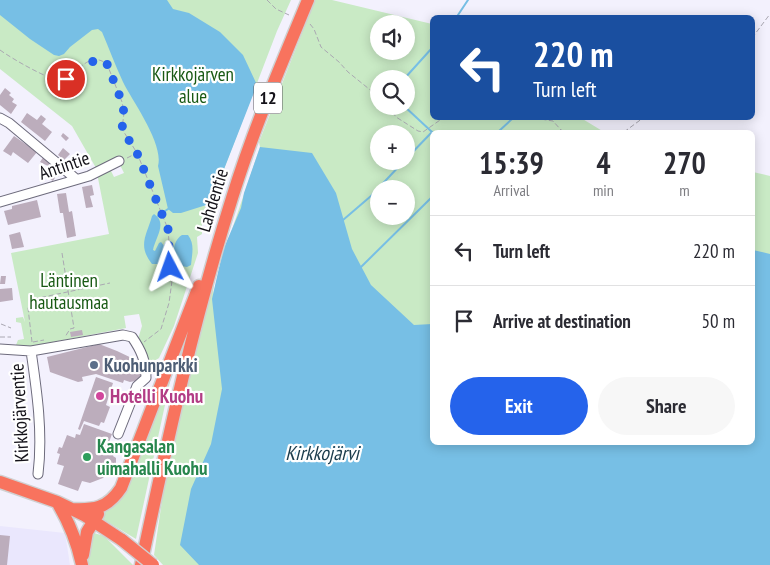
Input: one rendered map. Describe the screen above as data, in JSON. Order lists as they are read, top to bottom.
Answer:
{
  "streets": {
    "highway": ["12", "Lahdentie"],
    "street": ["Antintie", "Kirkkojärventie"]
  },
  "water": ["Kirkkojärvi"],
  "parks": ["Kirkkojärven alue", "Läntinen hautausmaa"],
  "places": ["Kuohunparkki", "Hotelli Kuohu", "Kangasalan uimahalli Kuohu"],
  "page": {
    "map_buttons": ["+", "−"],
    "turn": ["220 m", "Turn left"],
    "eta": [
      "15:39",
      "Arrival",
      "4",
      "min",
      "270",
      "m"
    ],
    "list": [
      {
        "name": "Turn left",
        "value": "220 m"
      },
      {
        "name": "Arrive at destination",
        "value": "50 m"
      }
    ],
    "buttons": ["Exit", "Share"]
  }
}
